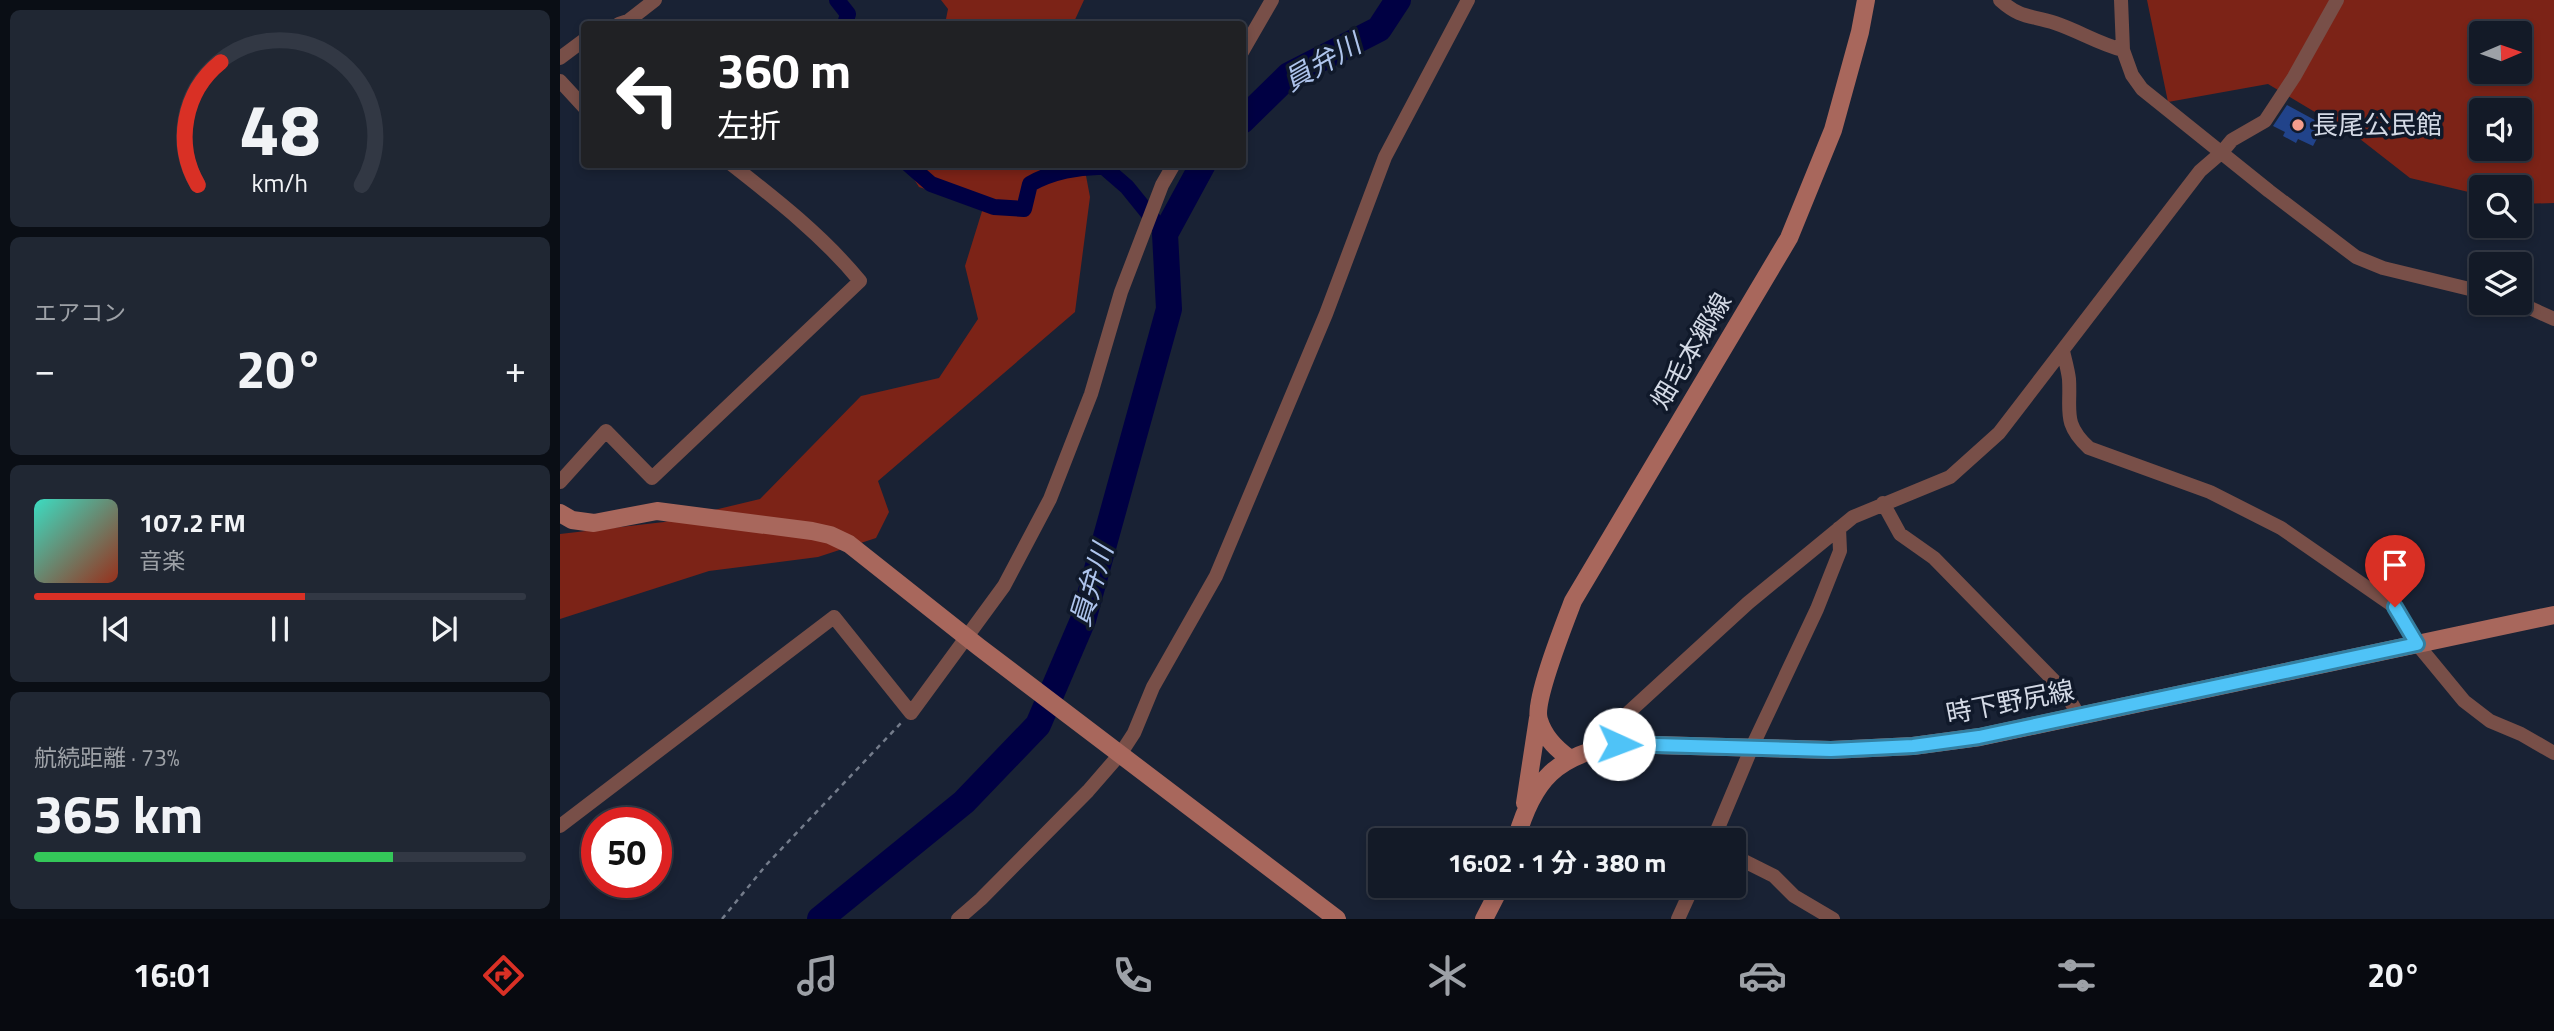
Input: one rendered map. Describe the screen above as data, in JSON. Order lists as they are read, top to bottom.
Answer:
{
  "streets": {
    "main road": ["畑毛本郷線", "時下野尻線"]
  },
  "crossings": [
    ["畑毛本郷線", "時下野尻線"]
  ],
  "water": ["員弁川"],
  "places": ["長尾公民館"],
  "north": "right",
  "page": {
    "turn": ["360 m", "左折"],
    "tile": [
      "エアコン",
      ["航続距離 · 73%", "365 km"]
    ],
    "heat": ["−", "20°", "+"],
    "song": ["107.2 FM", "音楽"],
    "limit": "50",
    "trip": "16:02 · 1 分 · 380 m",
    "tabs": ["16:01", "20°"],
    "gauge": ["48", "km/h"]
  }
}
